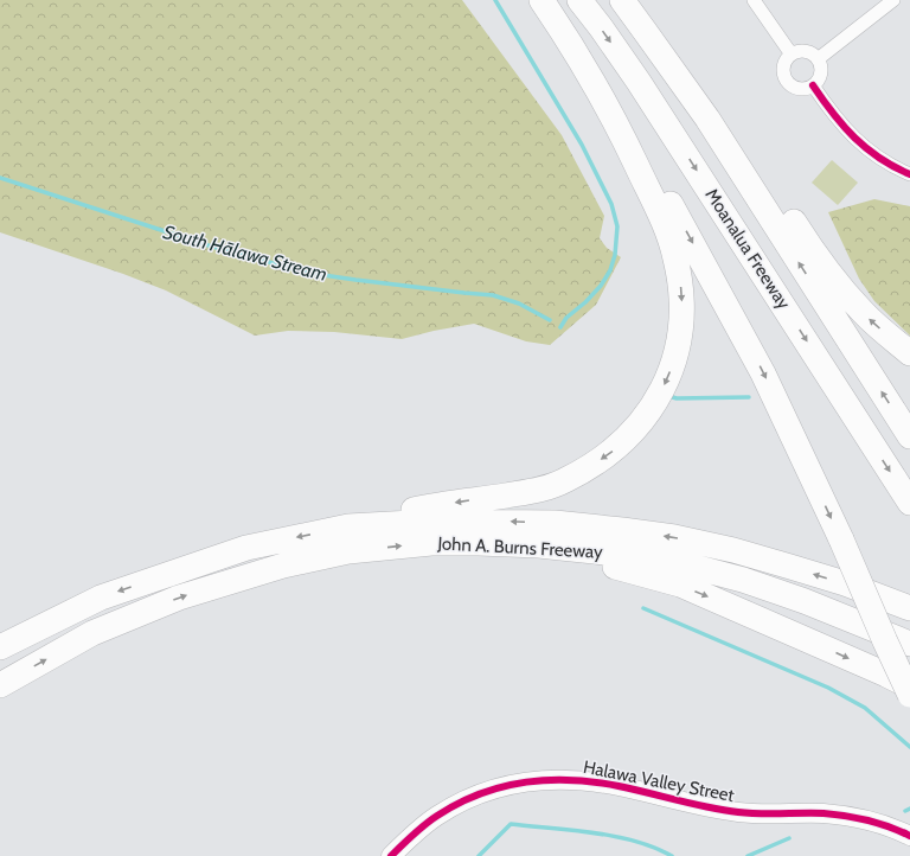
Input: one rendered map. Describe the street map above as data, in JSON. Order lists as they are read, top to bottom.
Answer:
{
  "streets": {
    "highway": ["Moanalua Freeway", "John A. Burns Freeway"],
    "street": ["Halawa Valley Street"]
  },
  "water": ["South Hālawa Stream"]
}
